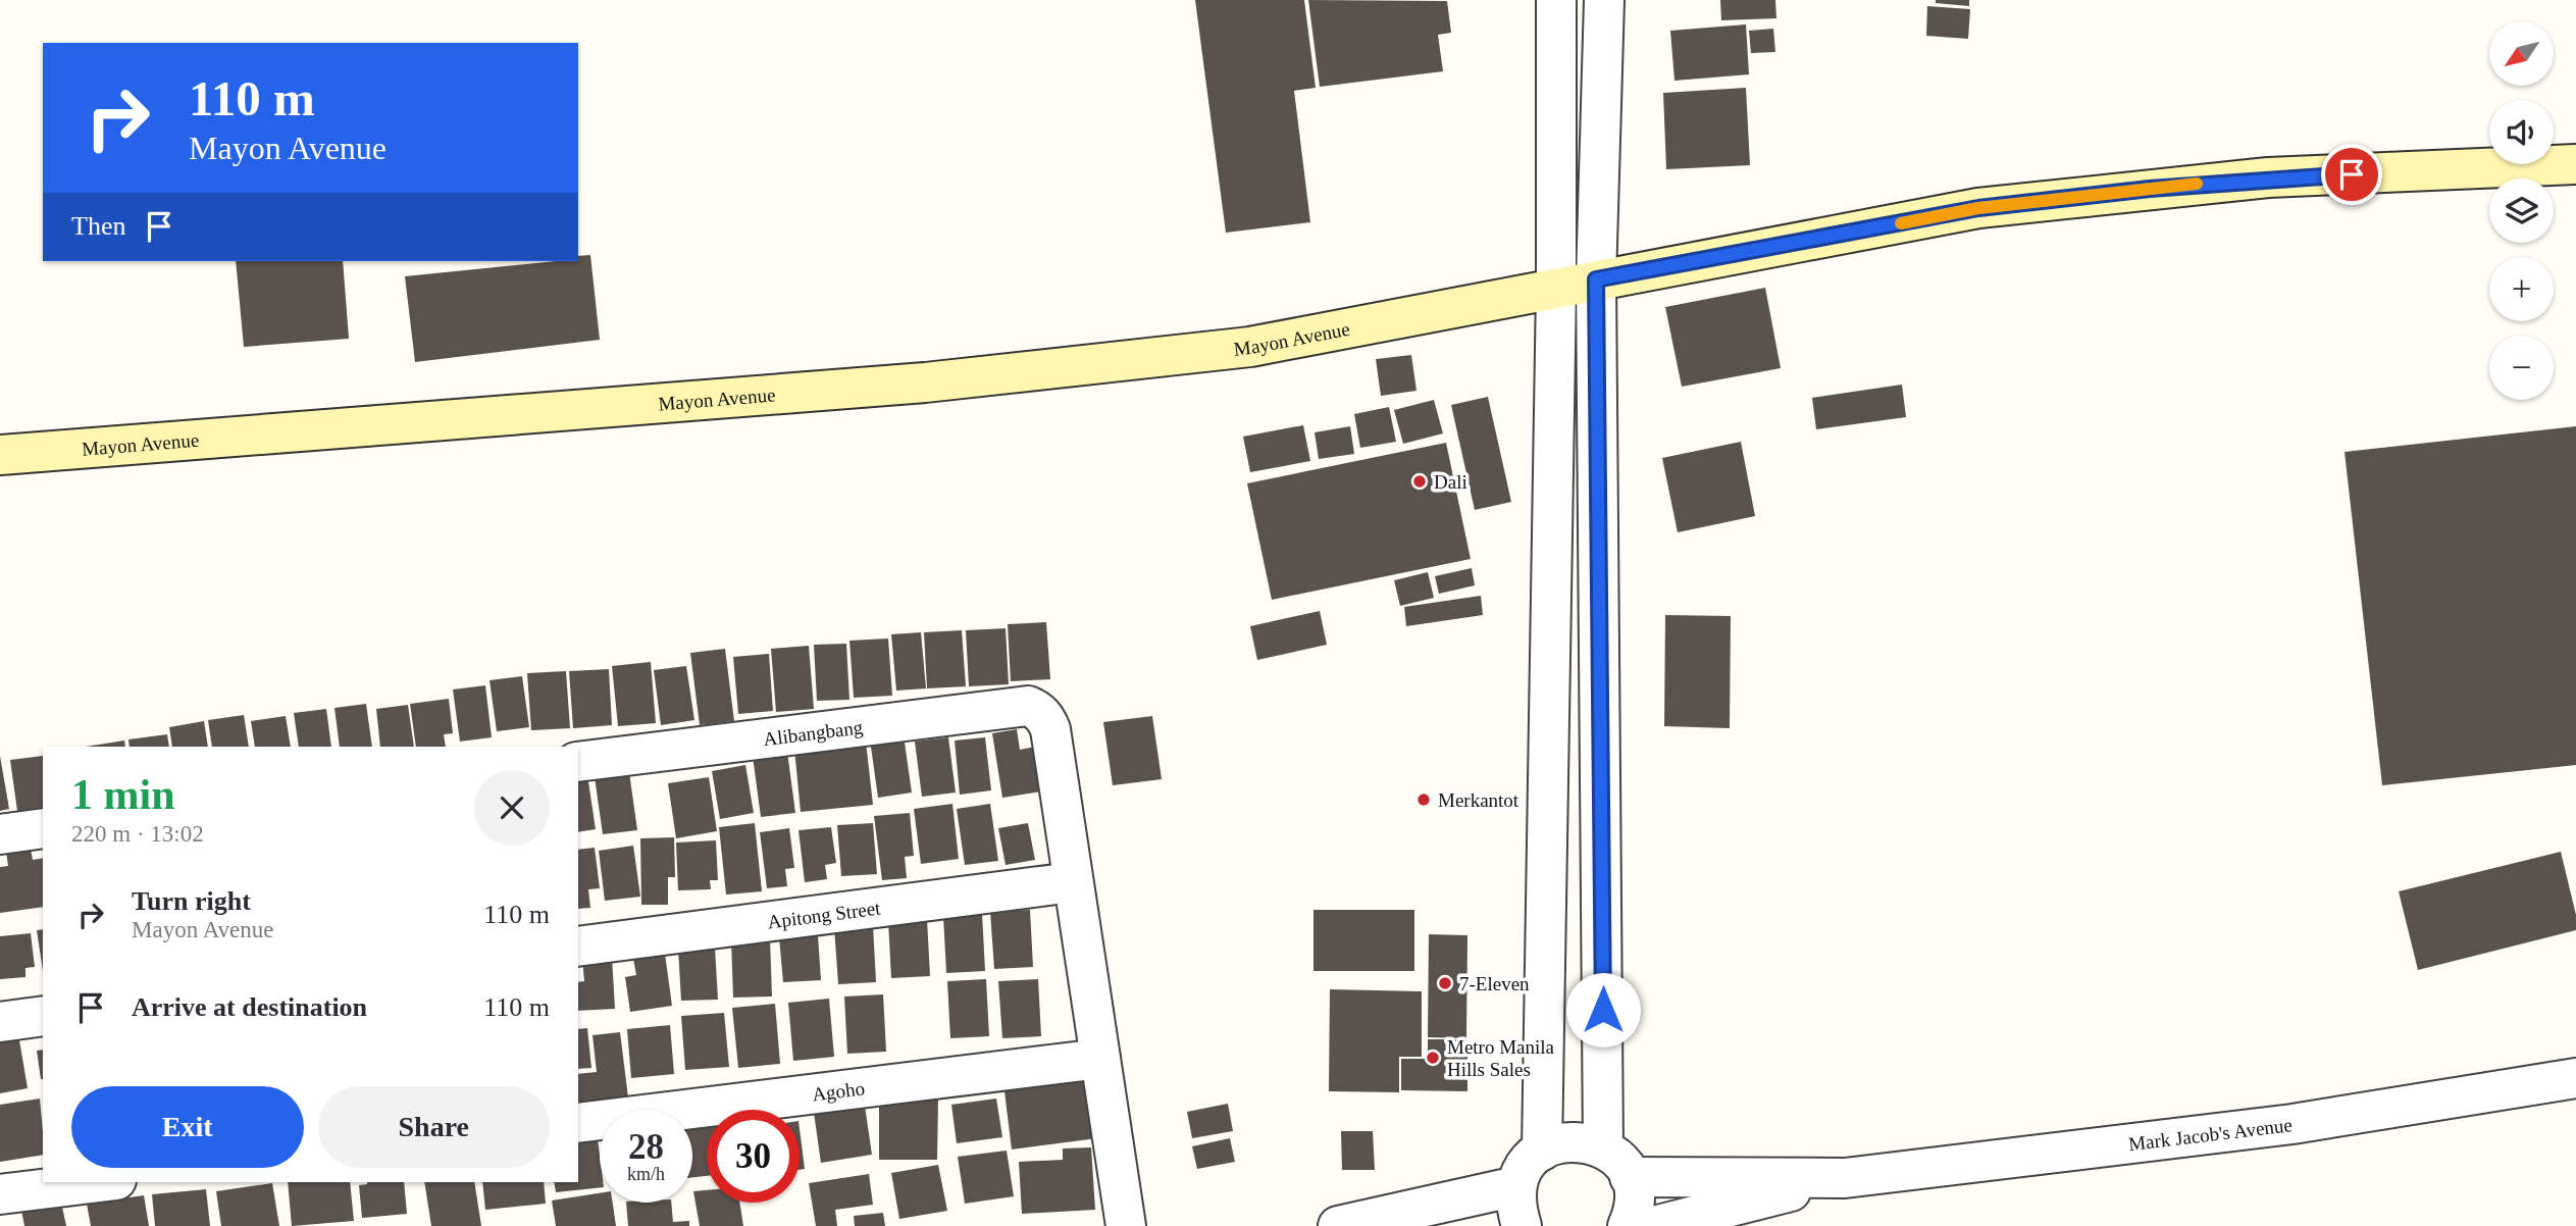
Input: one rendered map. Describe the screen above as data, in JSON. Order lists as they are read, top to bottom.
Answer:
{
  "streets": {
    "main road": ["Mayon Avenue"],
    "street": [
      "Alibangbang",
      "Apitong Street",
      "Agoho",
      "Mark Jacob's Avenue"
    ]
  },
  "crossings": [
    ["Alibangbang", "Apitong Street"]
  ],
  "places": [
    "Dali",
    "Merkantot",
    "7-Eleven",
    "Metro Manila Hills Sales"
  ],
  "north": "bottom left",
  "page": {
    "map_buttons": ["+", "−"],
    "turn": ["110 m", "Mayon Avenue"],
    "then": "Then",
    "heading": ["1 min", "220 m · 13:02"],
    "list": [
      {
        "name": "Turn right",
        "note": "Mayon Avenue",
        "value": "110 m"
      },
      {
        "name": "Arrive at destination",
        "value": "110 m"
      }
    ],
    "buttons": ["Exit", "Share"],
    "speed": "28 km/h",
    "limit": "30"
  }
}
